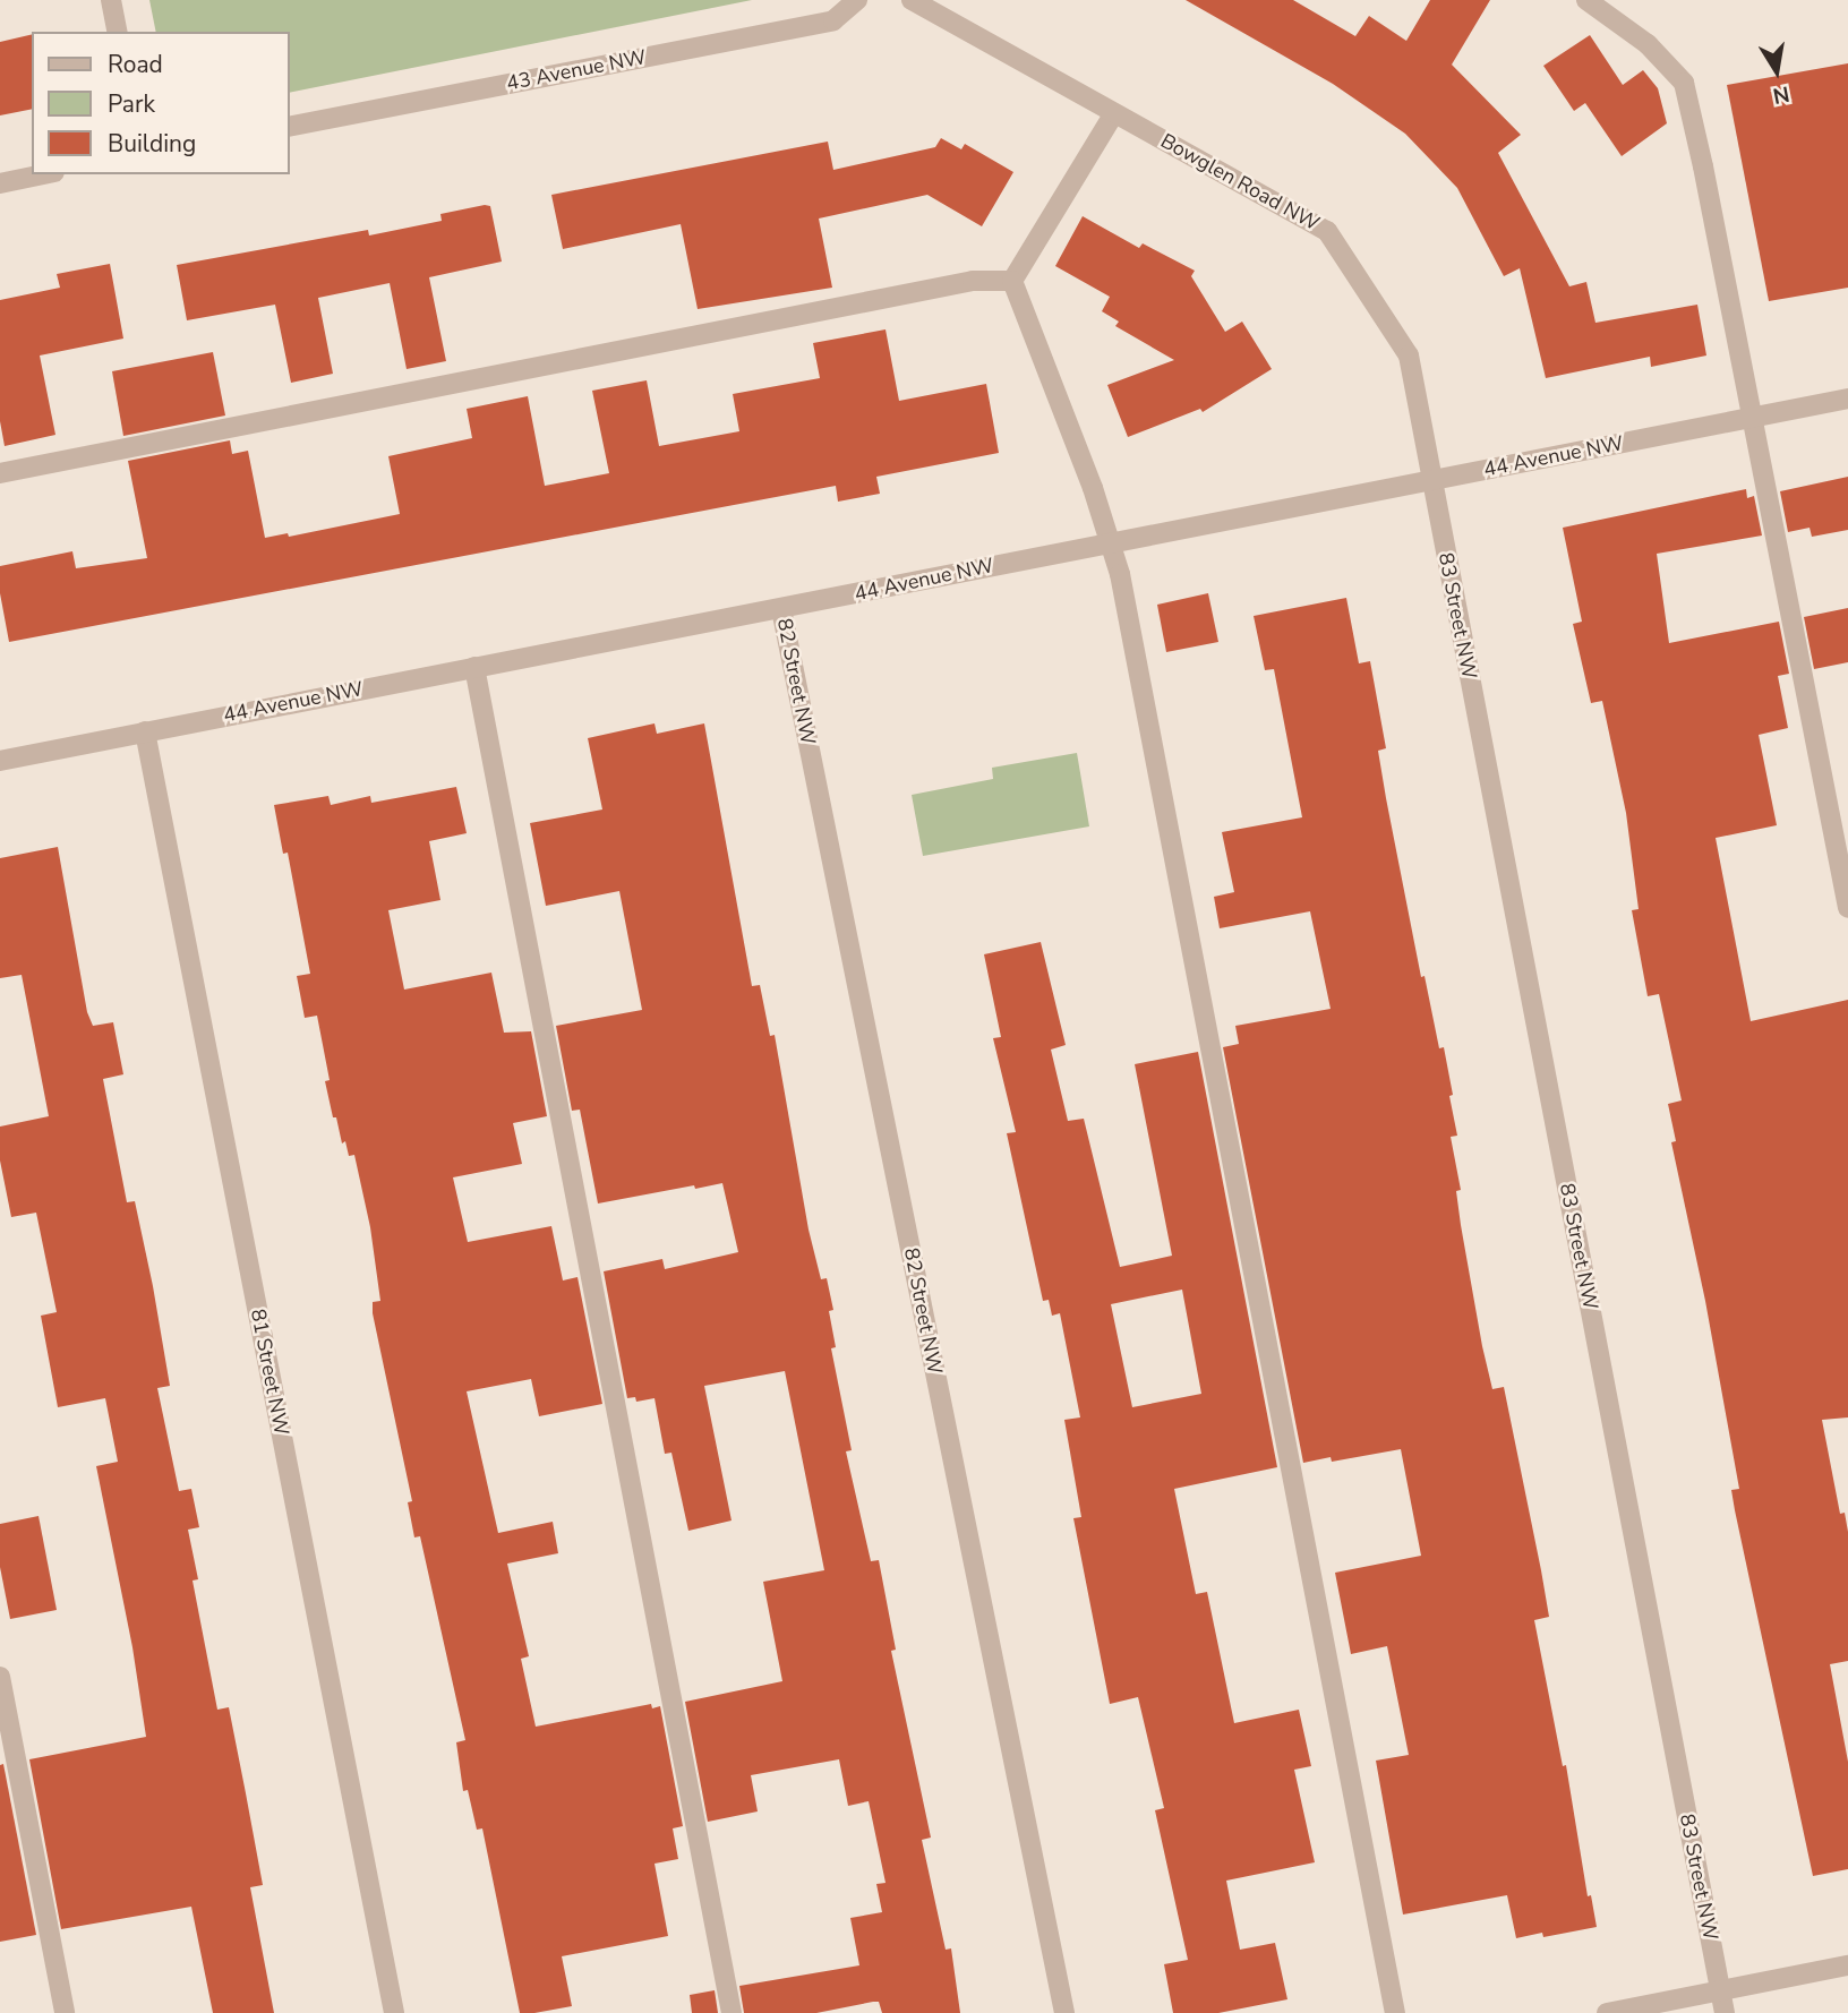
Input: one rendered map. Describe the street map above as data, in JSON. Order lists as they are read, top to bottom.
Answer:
{
  "streets": {
    "street": [
      "43 Avenue NW",
      "Bowglen Road NW",
      "44 Avenue NW",
      "83 Street NW",
      "82 Street NW",
      "81 Street NW"
    ]
  },
  "crossings": [
    ["Bowglen Road NW", "44 Avenue NW"],
    ["Bowglen Road NW", "83 Street NW"],
    ["44 Avenue NW", "83 Street NW"],
    ["44 Avenue NW", "82 Street NW"],
    ["44 Avenue NW", "81 Street NW"]
  ],
  "legend": ["Road", "Park", "Building"],
  "north": "bottom"
}
